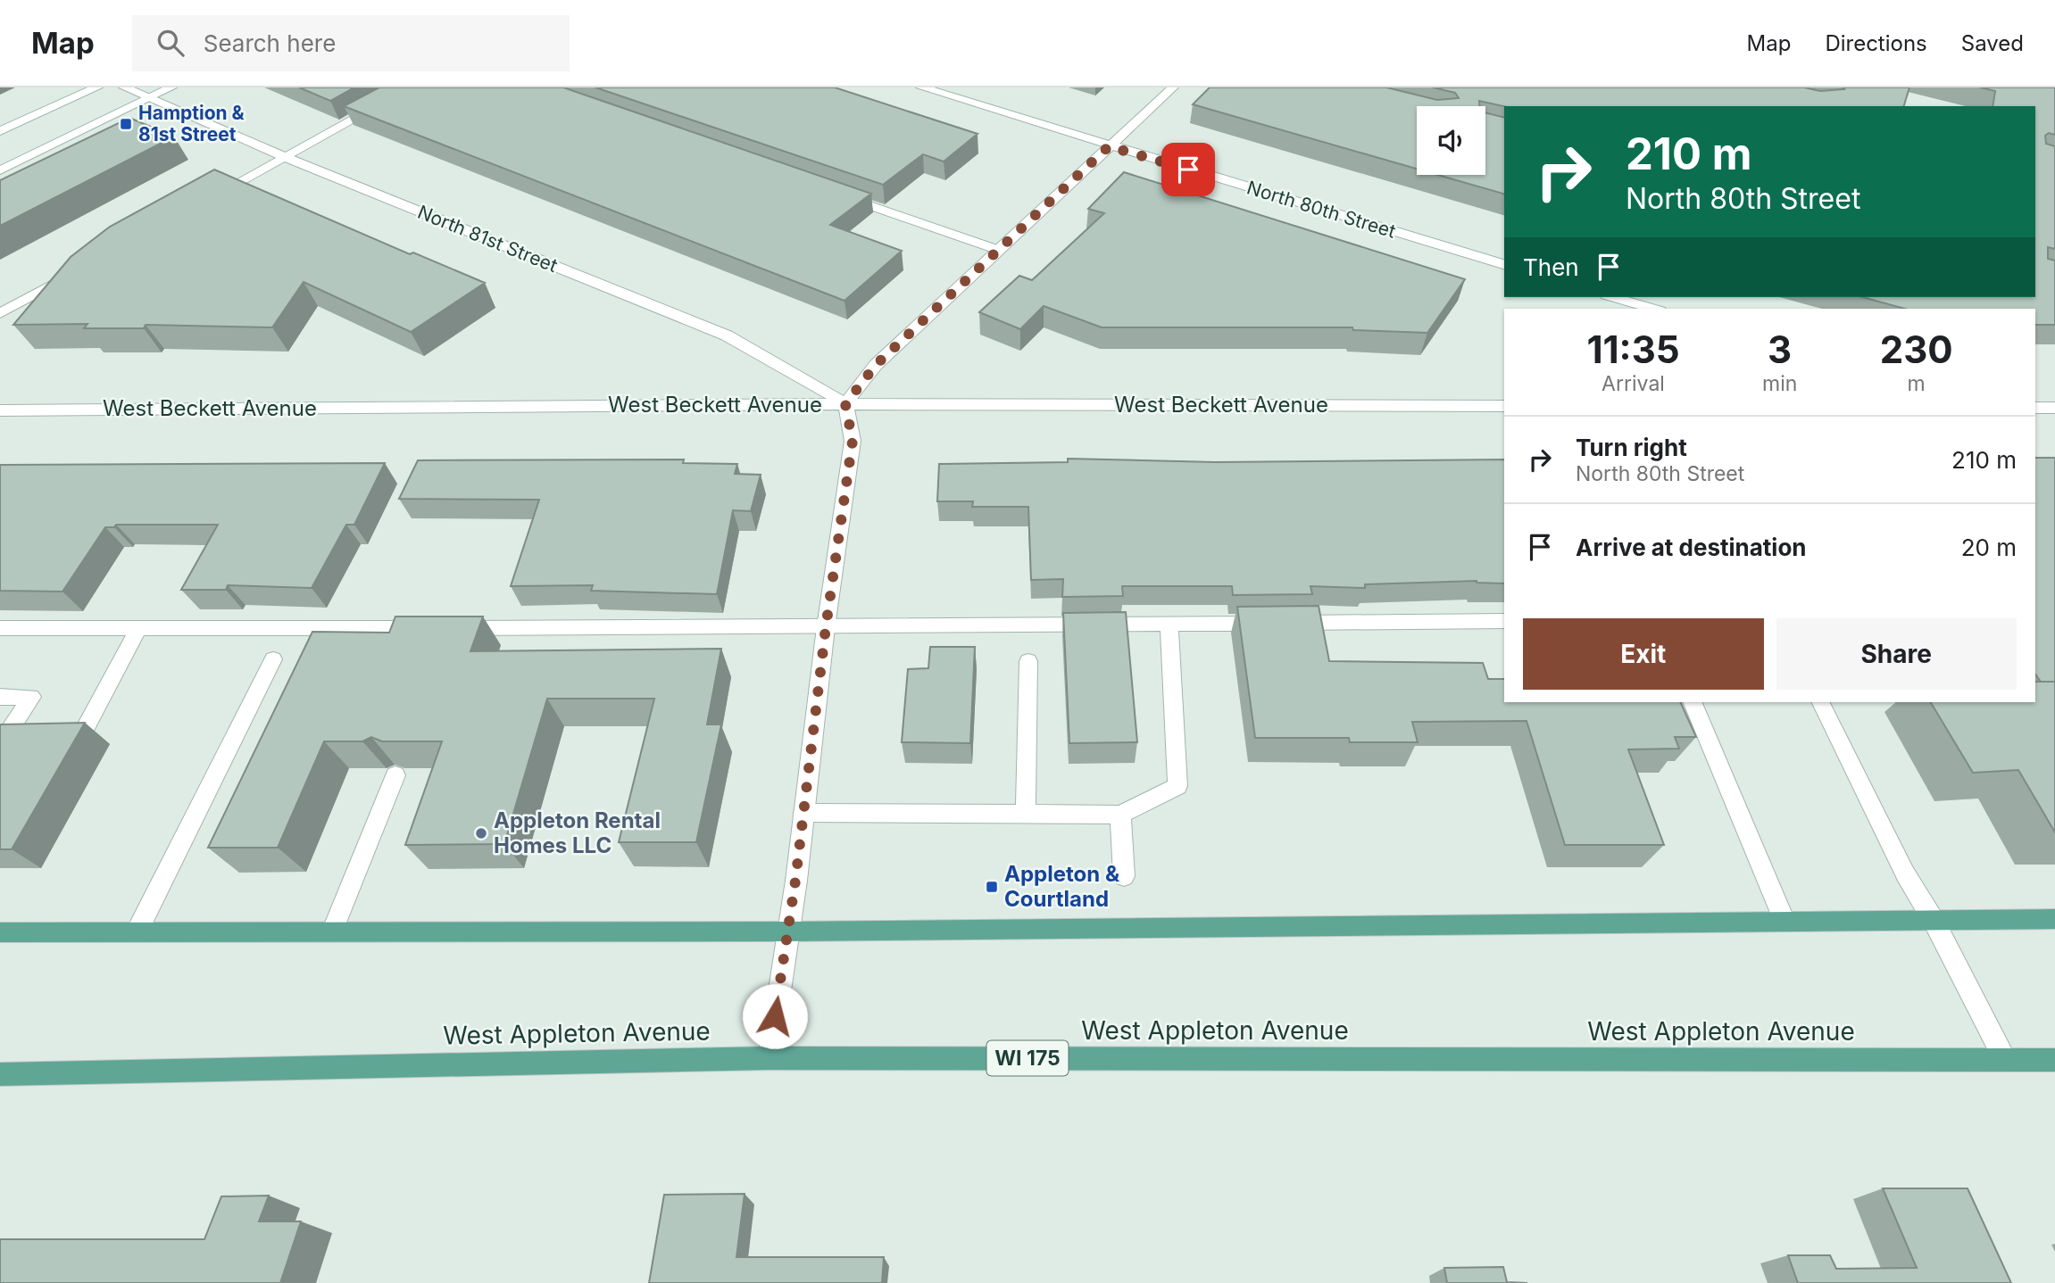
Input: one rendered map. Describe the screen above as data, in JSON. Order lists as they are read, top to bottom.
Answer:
{
  "streets": {
    "main road": ["West Appleton Avenue", "WI 175"],
    "street": ["North 80th Street", "North 81st Street", "West Beckett Avenue"]
  },
  "crossings": [
    ["North 81st Street", "West Beckett Avenue"]
  ],
  "places": {
    "transit": ["Hamption & 81st Street", "Appleton & Courtland"],
    "other": ["Appleton Rental Homes LLC"]
  },
  "page": {
    "header": "Map",
    "search": "Search here",
    "nav": ["Map", "Directions", "Saved"],
    "turn": ["210 m", "North 80th Street"],
    "then": "Then",
    "eta": [
      "11:35",
      "Arrival",
      "3",
      "min",
      "230",
      "m"
    ],
    "list": [
      {
        "name": "Turn right",
        "note": "North 80th Street",
        "value": "210 m"
      },
      {
        "name": "Arrive at destination",
        "value": "20 m"
      }
    ],
    "buttons": ["Exit", "Share"]
  }
}
